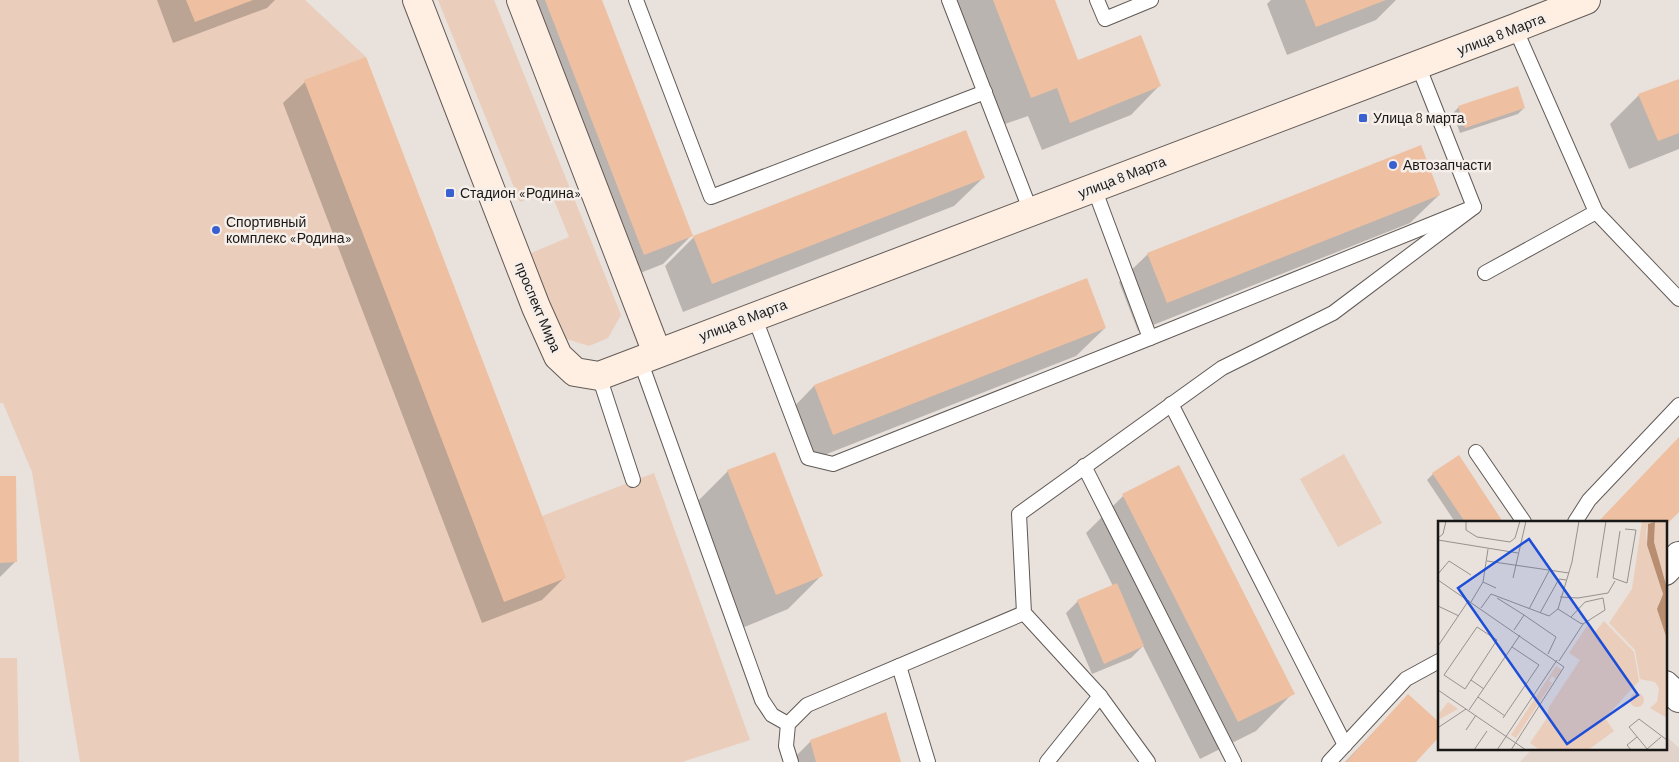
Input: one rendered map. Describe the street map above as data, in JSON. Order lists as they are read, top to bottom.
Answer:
{
  "streets": {
    "street": ["улица 8 Марта", "проспект Мира"]
  },
  "places": {
    "transit": ["Улица 8 марта", "Стадион «Родина»"],
    "other": ["Автозапчасти", "Спортивный комплекс «Родина»"]
  }
}
